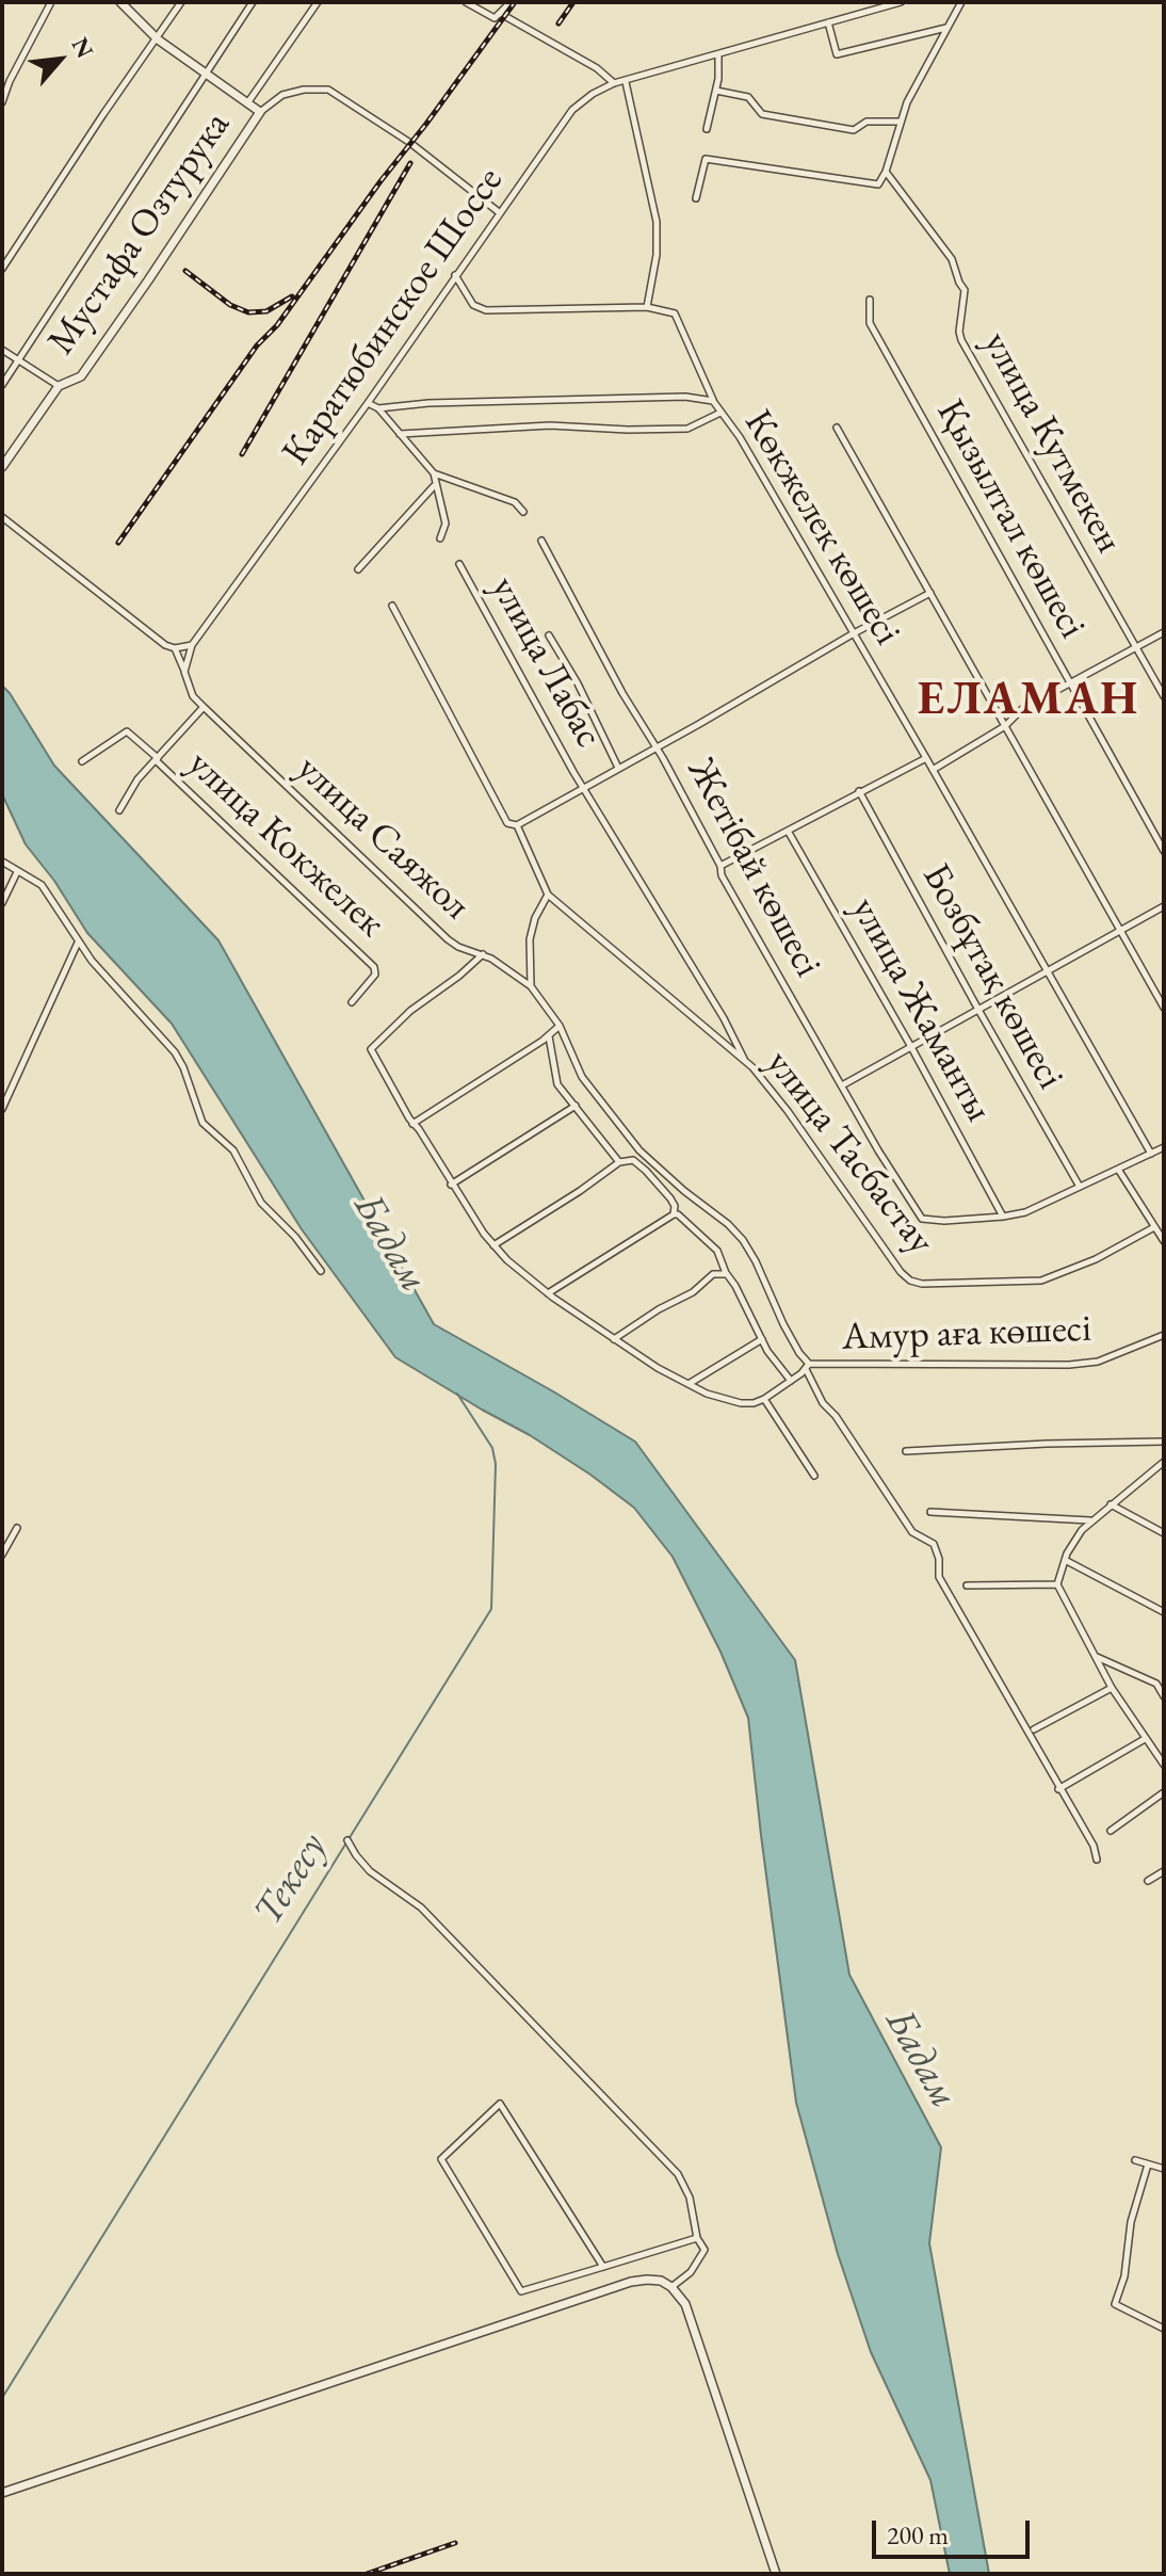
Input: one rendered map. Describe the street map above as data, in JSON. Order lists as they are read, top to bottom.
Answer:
{
  "streets": {
    "street": [
      "Мустафа Озтурука",
      "Каратюбинское Шоссе",
      "улица Кутмекен",
      "Қызылтал көшесі",
      "Көкжелек көшесі",
      "улица Лабас",
      "улица Саяжол",
      "улица Кокжелек",
      "Жетібай көшесі",
      "Бозбұтақ көшесі",
      "улица Жаманты",
      "улица Тасбастау",
      "Амур аға көшесі"
    ]
  },
  "crossings": [
    ["улица Лабас", "улица Тасбастау"],
    ["улица Саяжол", "Амур аға көшесі"],
    ["Жетібай көшесі", "улица Жаманты"]
  ],
  "districts": ["ЕЛАМАН"],
  "water": ["Бадам", "Текесу"],
  "scale_bar": "200 m",
  "north": "top right"
}
